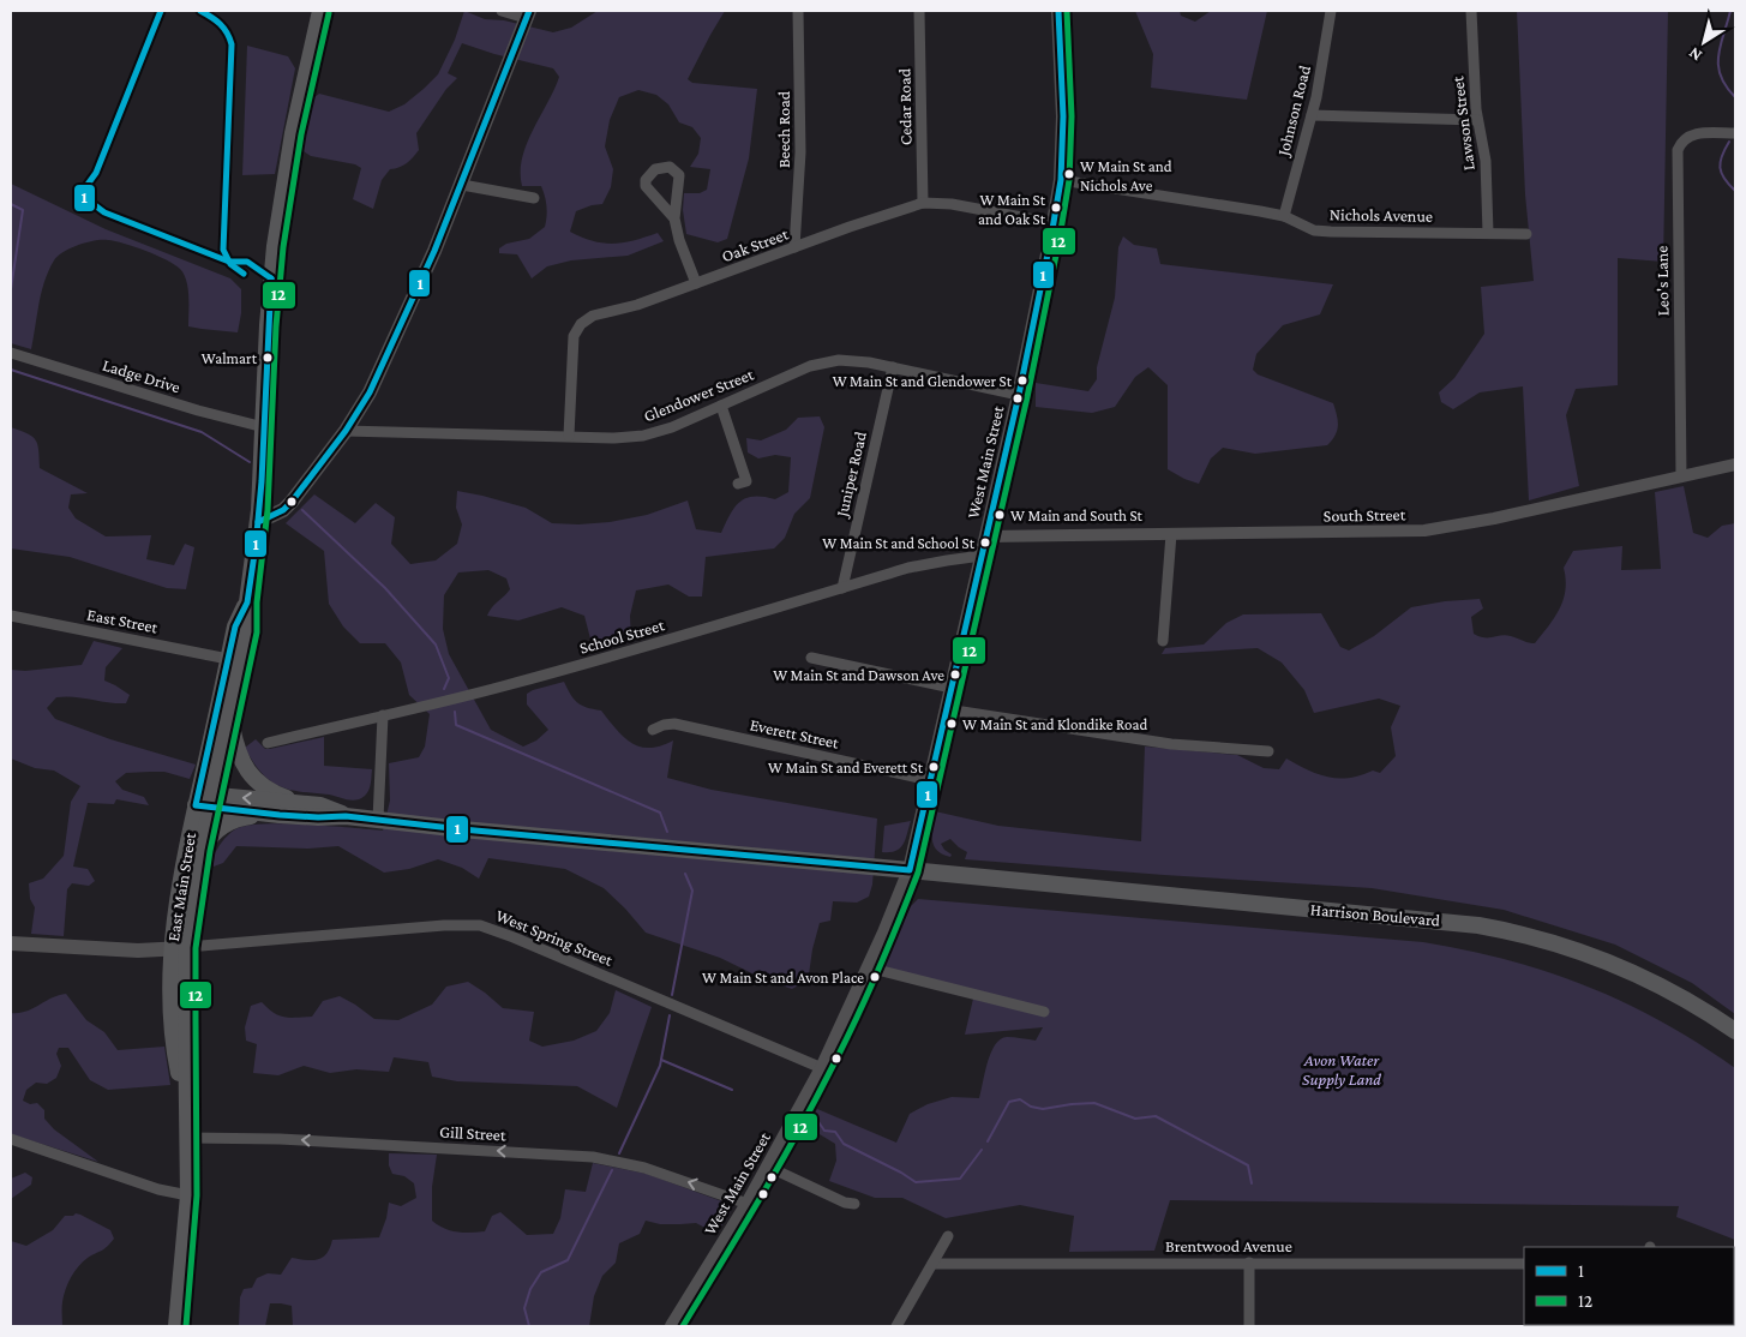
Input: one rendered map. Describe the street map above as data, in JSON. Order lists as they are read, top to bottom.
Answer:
{
  "streets": {
    "main road": ["West Main Street", "East Main Street", "Harrison Boulevard"],
    "street": [
      "Cedar Road",
      "Johnson Road",
      "Lawson Street",
      "Beech Road",
      "Nichols Avenue",
      "Oak Street",
      "Leo's Lane",
      "Ladge Drive",
      "Glendower Street",
      "Juniper Road",
      "South Street",
      "East Street",
      "School Street",
      "Everett Street",
      "West Spring Street",
      "Gill Street",
      "Brentwood Avenue"
    ]
  },
  "crossings": [
    ["Cedar Road", "Oak Street"],
    ["Johnson Road", "Nichols Avenue"],
    ["Lawson Street", "Nichols Avenue"],
    ["Beech Road", "Oak Street"],
    ["Nichols Avenue", "West Main Street"],
    ["Oak Street", "Glendower Street"],
    ["Oak Street", "West Main Street"],
    ["Leo's Lane", "South Street"],
    ["Ladge Drive", "East Main Street"],
    ["Glendower Street", "West Main Street"],
    ["Glendower Street", "Juniper Road"],
    ["West Main Street", "South Street"],
    ["West Main Street", "School Street"],
    ["West Main Street", "Everett Street"],
    ["West Main Street", "Harrison Boulevard"],
    ["West Main Street", "West Spring Street"],
    ["West Main Street", "Gill Street"],
    ["Juniper Road", "School Street"],
    ["East Street", "East Main Street"],
    ["East Main Street", "West Spring Street"],
    ["East Main Street", "Gill Street"]
  ],
  "one_way": ["Gill Street"],
  "parks": ["Avon Water Supply Land"],
  "places": [
    "W Main St and Nichols Ave",
    "W Main St and Oak St",
    "Walmart",
    "W Main St and Glendower St",
    "W Main and South St",
    "W Main St and School St",
    "W Main St and Dawson Ave",
    "W Main St and Klondike Road",
    "W Main St and Everett St",
    "W Main St and Avon Place"
  ],
  "lines": ["transit line 1", "transit line 12"],
  "legend": ["1", "12"],
  "north": "bottom left"
}
